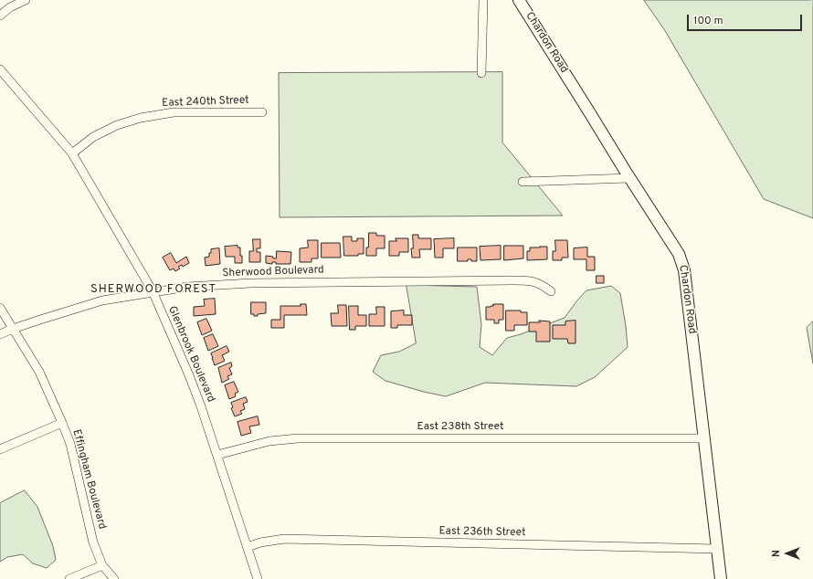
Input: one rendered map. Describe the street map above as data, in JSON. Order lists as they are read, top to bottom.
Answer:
{
  "streets": {
    "main road": ["Chardon Road"],
    "street": [
      "East 240th Street",
      "Sherwood Boulevard",
      "Glenbrook Boulevard",
      "East 238th Street",
      "Effingham Boulevard",
      "East 236th Street"
    ]
  },
  "crossings": [
    ["Chardon Road", "East 238th Street"],
    ["Chardon Road", "East 236th Street"],
    ["East 240th Street", "Glenbrook Boulevard"],
    ["Sherwood Boulevard", "Glenbrook Boulevard"],
    ["Sherwood Boulevard", "Effingham Boulevard"],
    ["Glenbrook Boulevard", "East 238th Street"],
    ["Glenbrook Boulevard", "East 236th Street"]
  ],
  "districts": ["SHERWOOD FOREST"],
  "scale_bar": "100 m",
  "north": "left"
}
